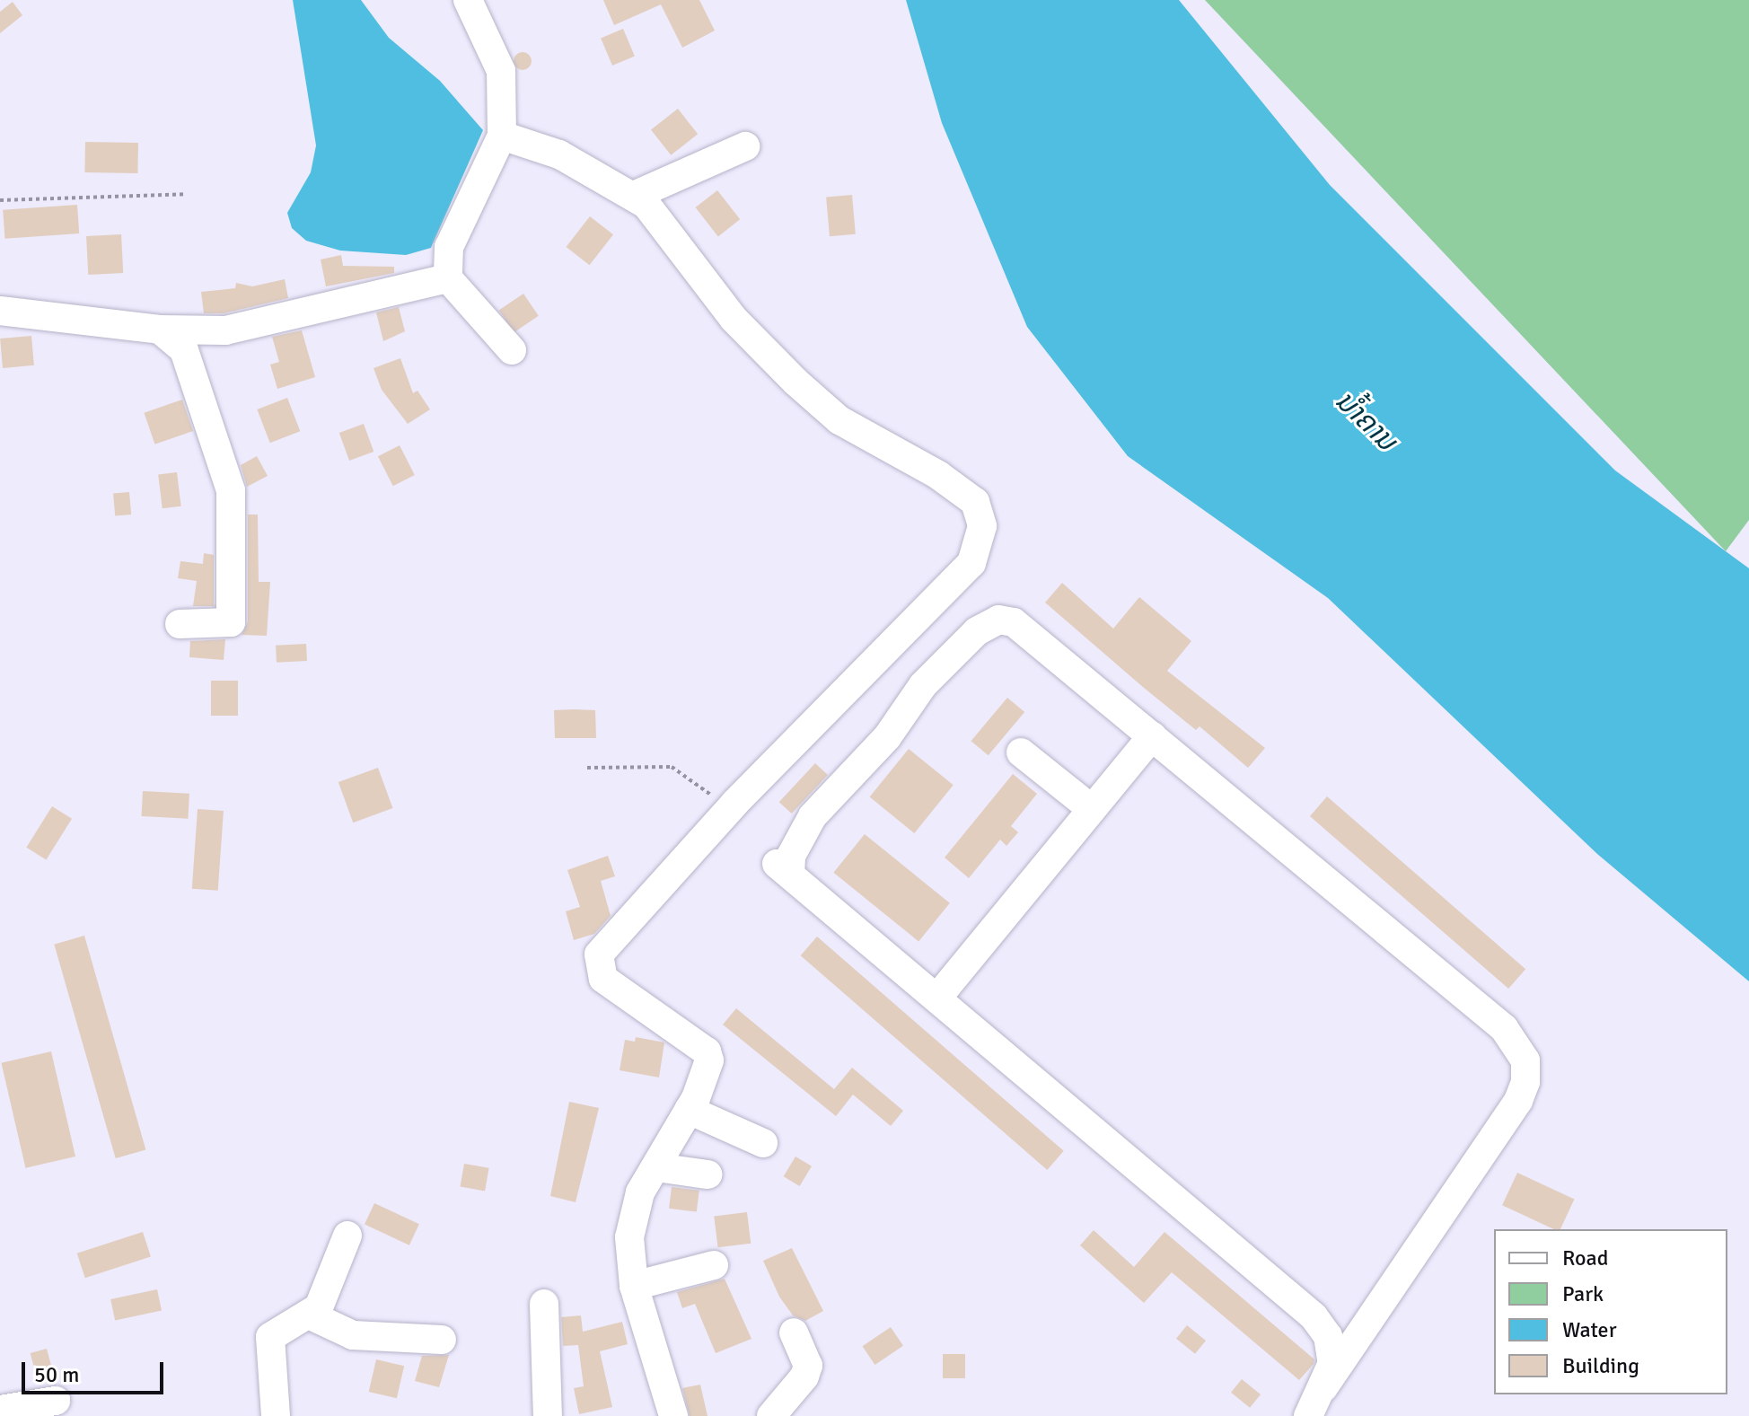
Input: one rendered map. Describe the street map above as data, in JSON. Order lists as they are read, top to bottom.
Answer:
{
  "water": ["ນ້ຳຄານ"],
  "legend": [
    "Road",
    "Park",
    "Water",
    "Building"
  ],
  "scale_bar": "50 m"
}
